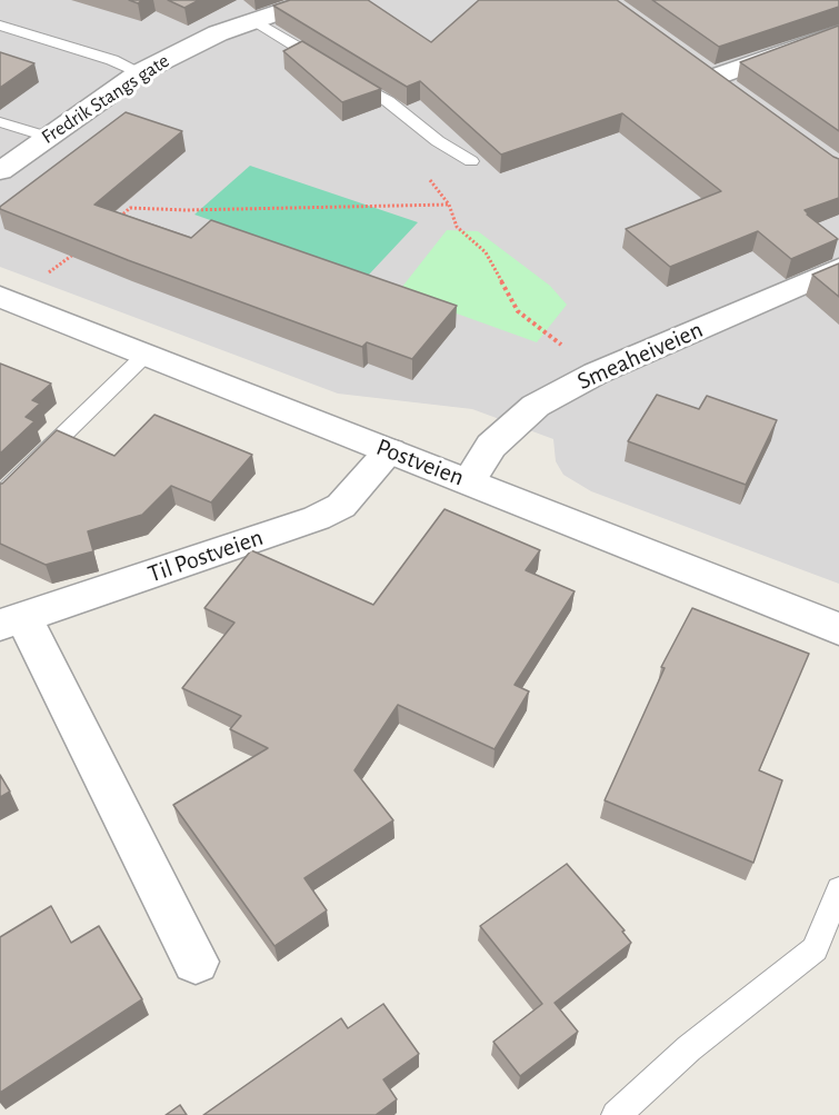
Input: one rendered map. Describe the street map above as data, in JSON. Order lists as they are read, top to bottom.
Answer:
{
  "streets": {
    "street": [
      "Fredrik Stangs gate",
      "Smeaheiveien",
      "Postveien",
      "Til Postveien"
    ]
  },
  "crossings": [
    ["Smeaheiveien", "Postveien"],
    ["Postveien", "Til Postveien"]
  ]
}
